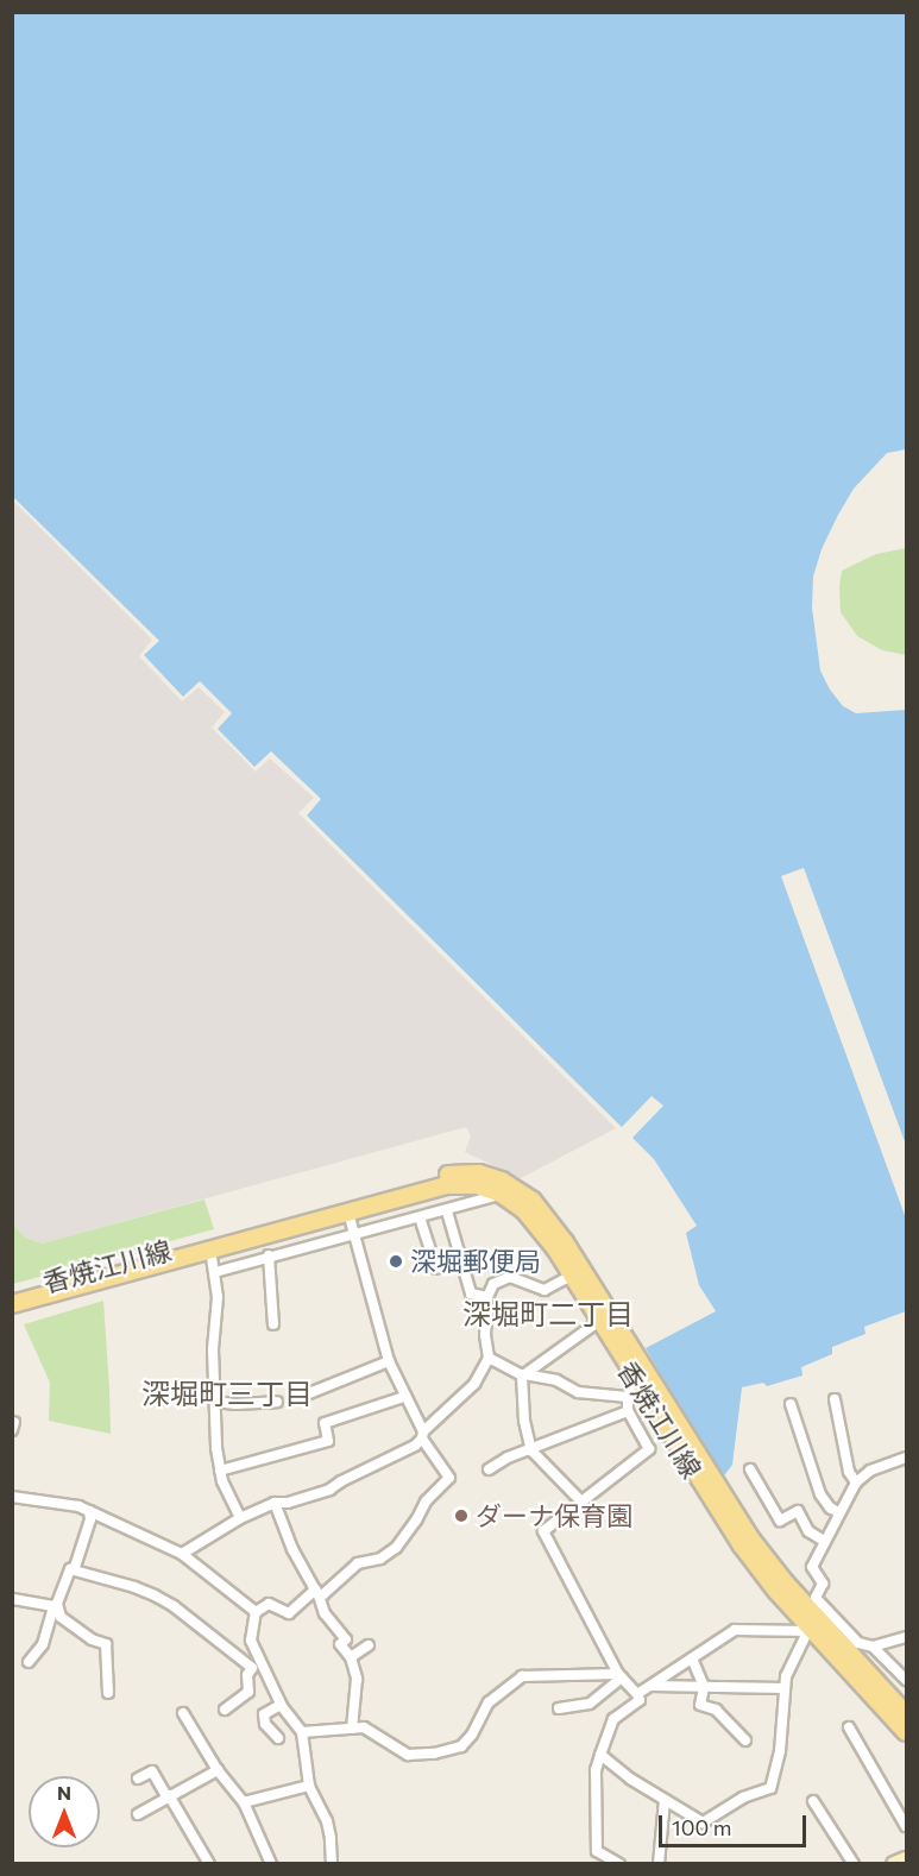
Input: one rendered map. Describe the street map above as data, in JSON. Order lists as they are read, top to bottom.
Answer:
{
  "streets": {
    "main road": ["香焼江川線"]
  },
  "districts": ["深堀町二丁目", "深堀町三丁目"],
  "places": ["深堀郵便局", "ダーナ保育園"],
  "scale_bar": "100 m",
  "north": "top"
}
